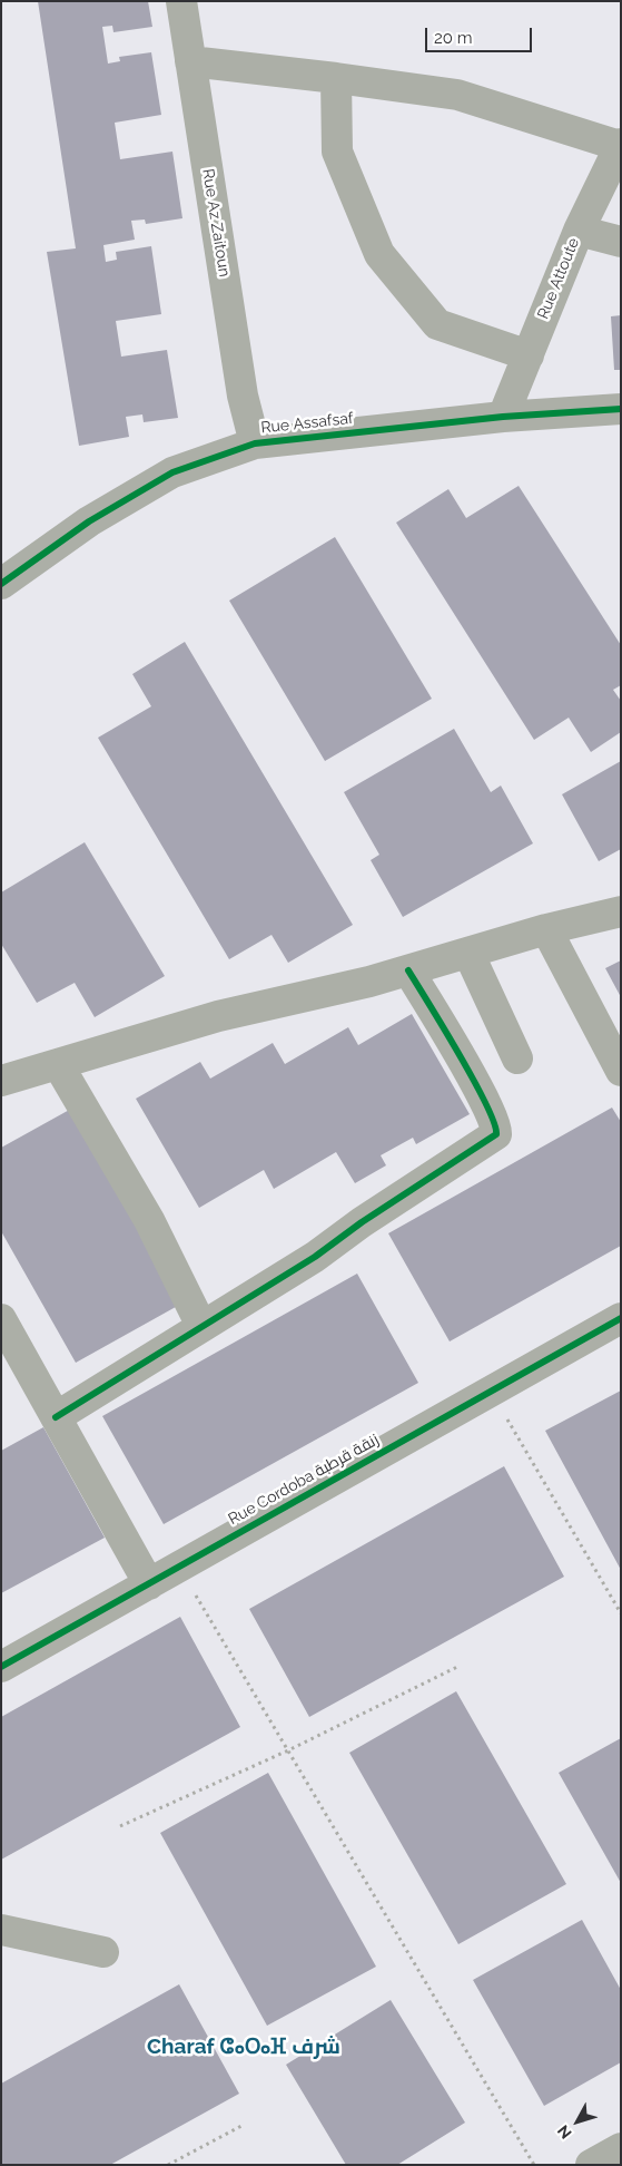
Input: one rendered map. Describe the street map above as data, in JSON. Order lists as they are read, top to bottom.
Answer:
{
  "streets": {
    "street": [
      "Rue Az Zaitoun",
      "Rue Attoute",
      "Rue Assafsaf",
      "Rue Cordoba زنقة قرطبة"
    ]
  },
  "crossings": [
    ["Rue Az Zaitoun", "Rue Assafsaf"],
    ["Rue Attoute", "Rue Assafsaf"]
  ],
  "districts": ["Charaf ⵛⴰⵔⴰⴼ شرف"],
  "scale_bar": "20 m",
  "north": "bottom left"
}
